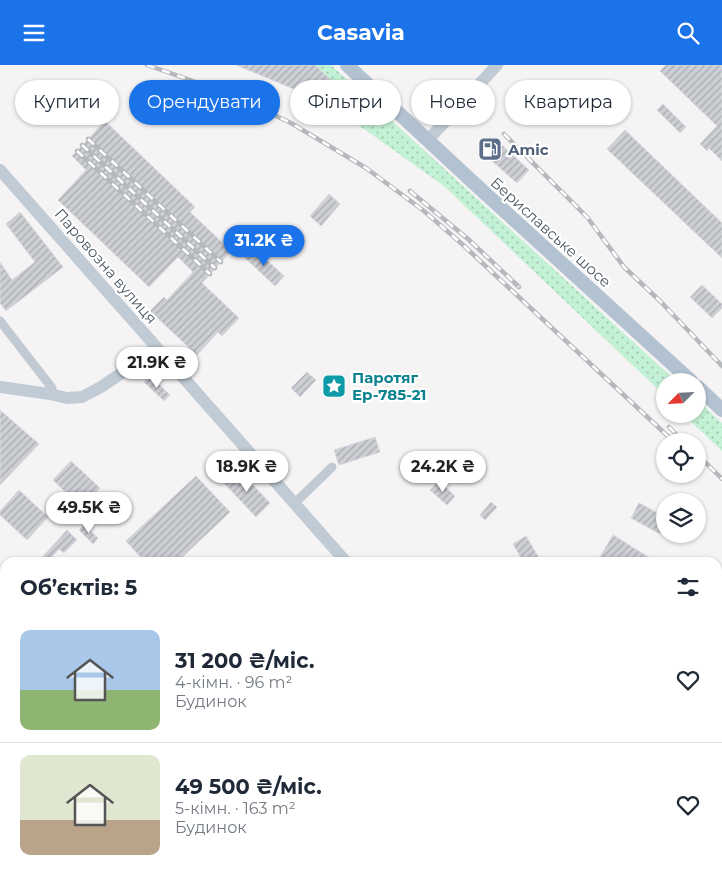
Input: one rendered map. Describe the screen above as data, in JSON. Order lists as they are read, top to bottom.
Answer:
{
  "streets": {
    "main road": ["Бериславське шосе", "Паровозна вулиця"]
  },
  "places": {
    "fuel station": ["Amic"],
    "place": ["Паротяг Ер-785-21"]
  },
  "north": "bottom left",
  "page": {
    "header": "Casavia",
    "chip": [
      "Купити",
      "Орендувати",
      "Фільтри",
      "Нове",
      "Квартира"
    ],
    "price": [
      "31.2K ₴",
      "21.9K ₴",
      "18.9K ₴",
      "24.2K ₴",
      "49.5K ₴"
    ],
    "heading": "Об’єктів: 5",
    "list": [
      {
        "name": "31 200 ₴/міс.",
        "note": "4-кімн. · 96 m² · Будинок"
      },
      {
        "name": "49 500 ₴/міс.",
        "note": "5-кімн. · 163 m² · Будинок"
      }
    ]
  }
}
